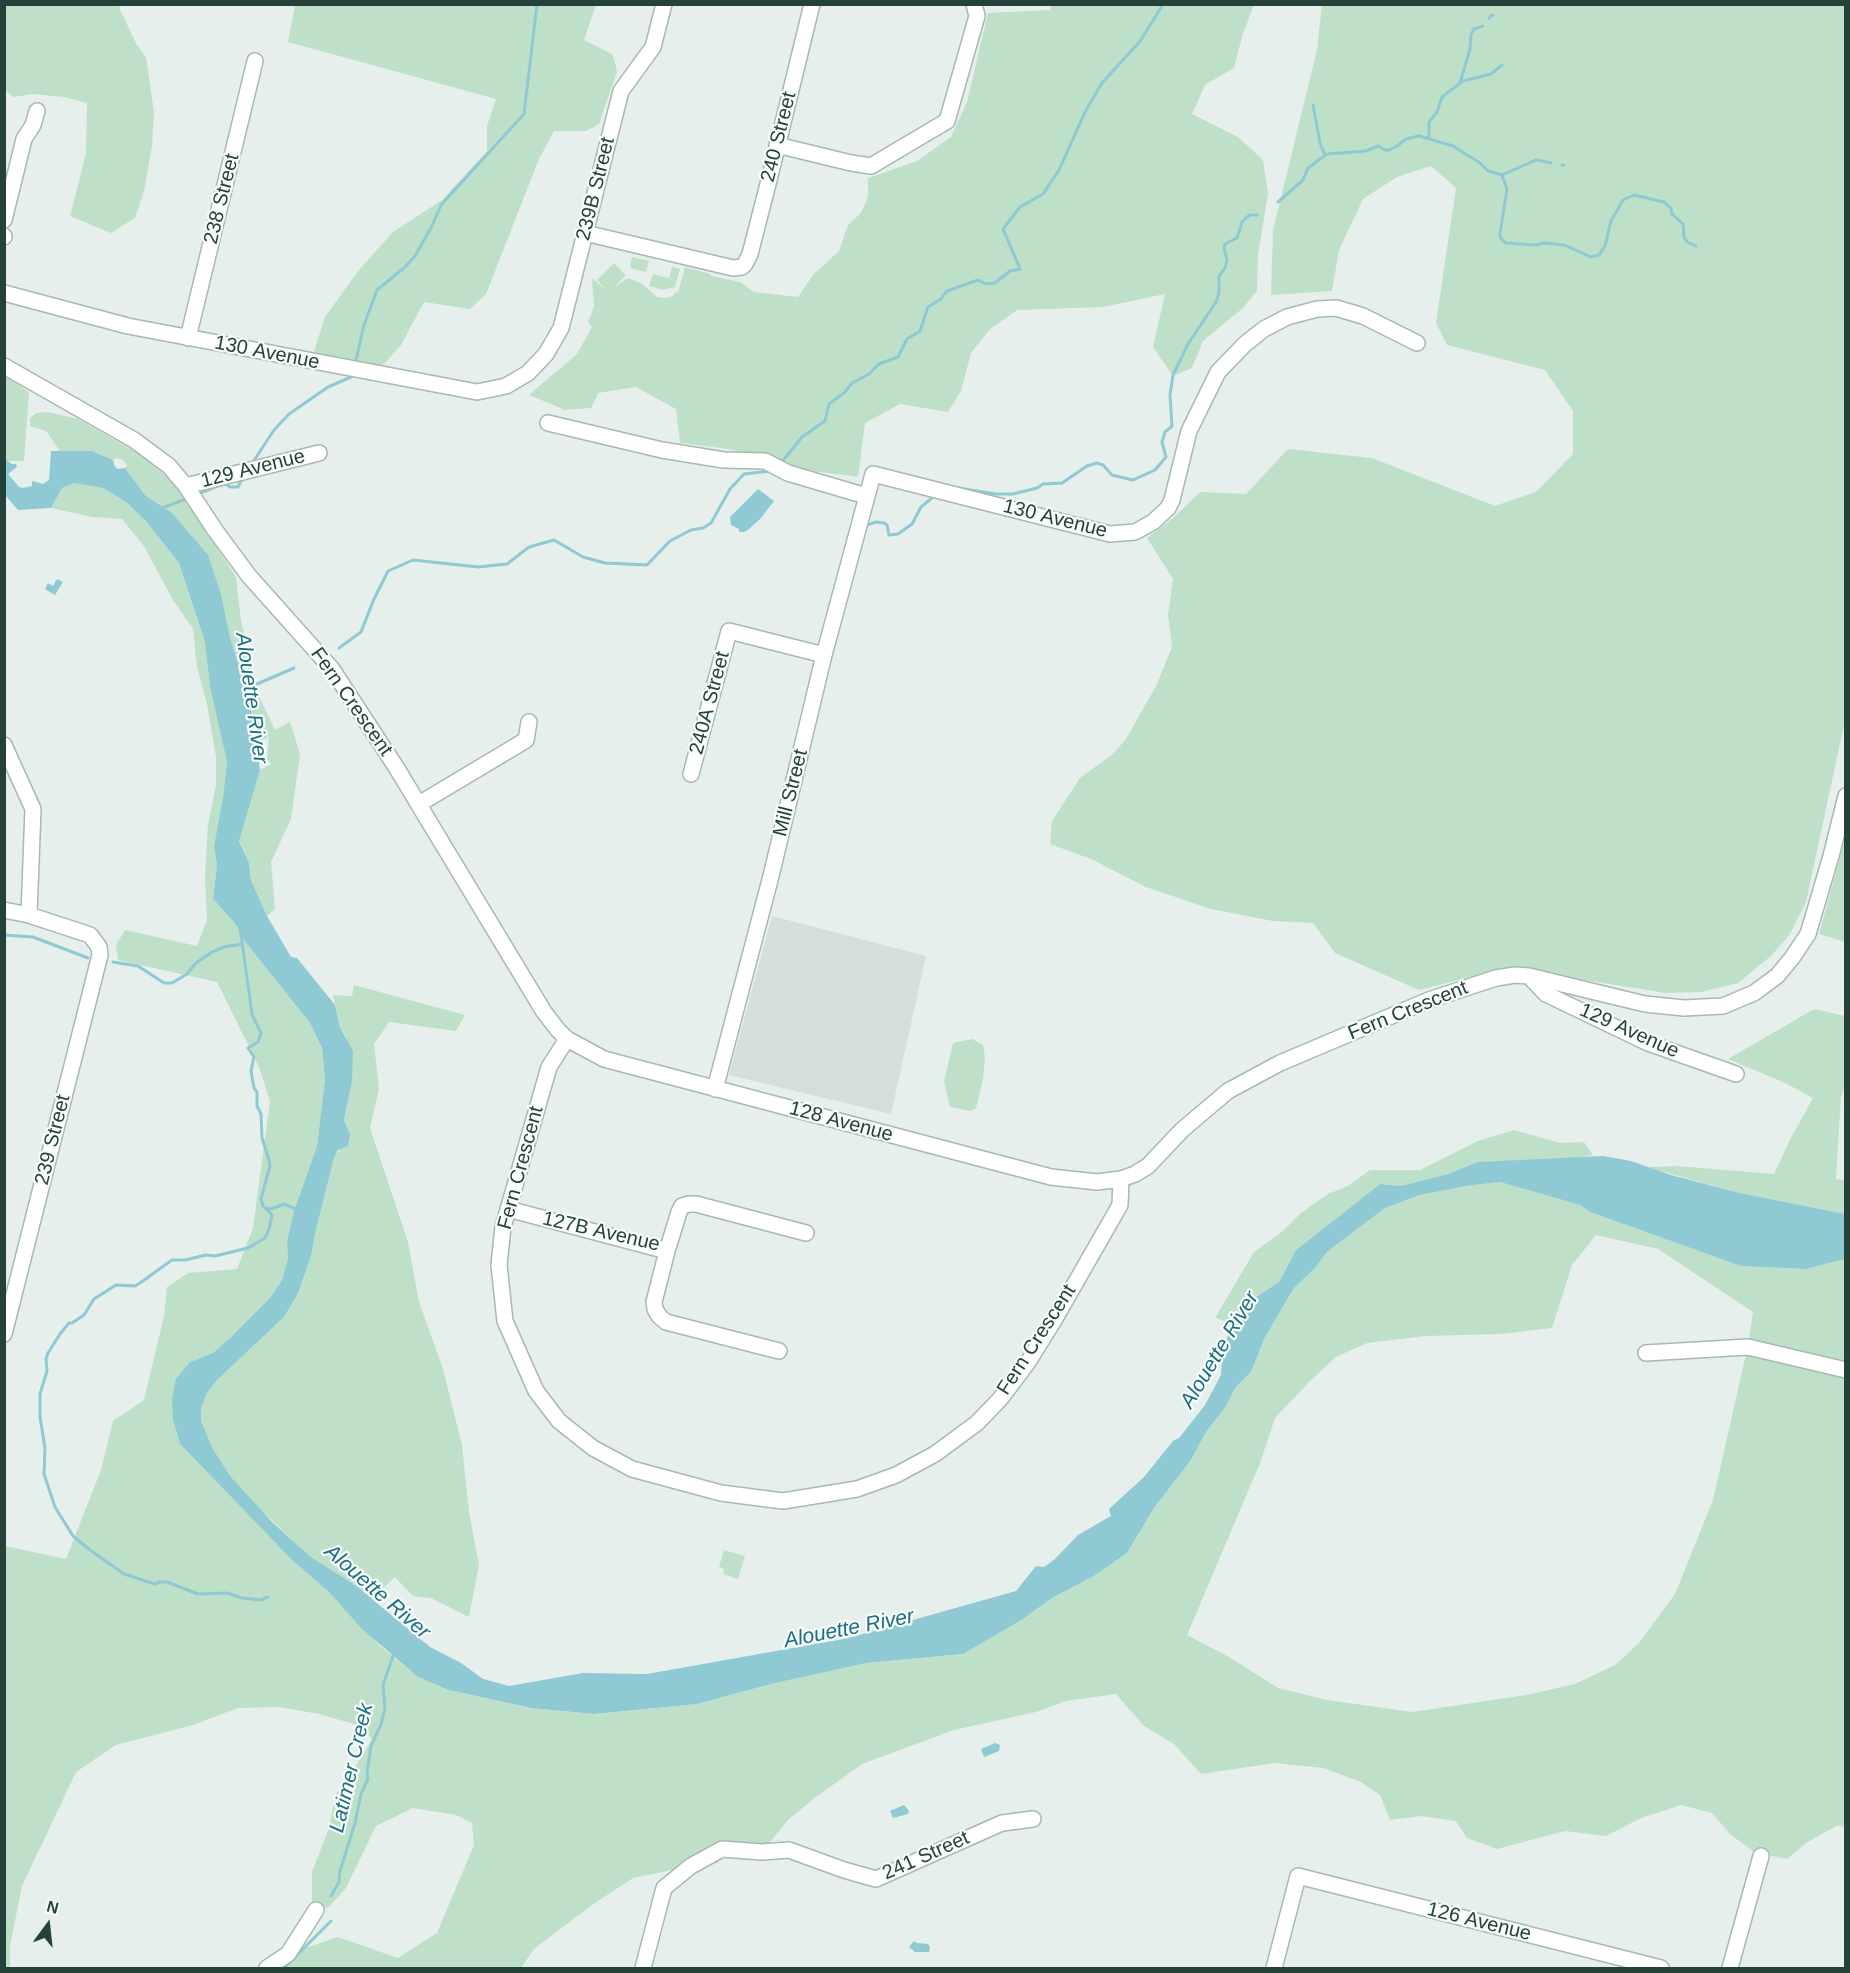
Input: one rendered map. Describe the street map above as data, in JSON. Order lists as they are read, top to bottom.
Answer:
{
  "streets": {
    "street": [
      "240 Street",
      "239B Street",
      "238 Street",
      "130 Avenue",
      "129 Avenue",
      "Fern Crescent",
      "240A Street",
      "Mill Street",
      "128 Avenue",
      "239 Street",
      "127B Avenue",
      "241 Street",
      "126 Avenue"
    ]
  },
  "crossings": [
    ["240 Street", "239B Street"],
    ["239B Street", "130 Avenue"],
    ["238 Street", "130 Avenue"],
    ["130 Avenue", "Mill Street"],
    ["129 Avenue", "Fern Crescent"],
    ["Fern Crescent", "128 Avenue"],
    ["Fern Crescent", "127B Avenue"],
    ["240A Street", "Mill Street"],
    ["Mill Street", "128 Avenue"]
  ],
  "water": ["Alouette River", "Latimer Creek"],
  "north": "top"
}
